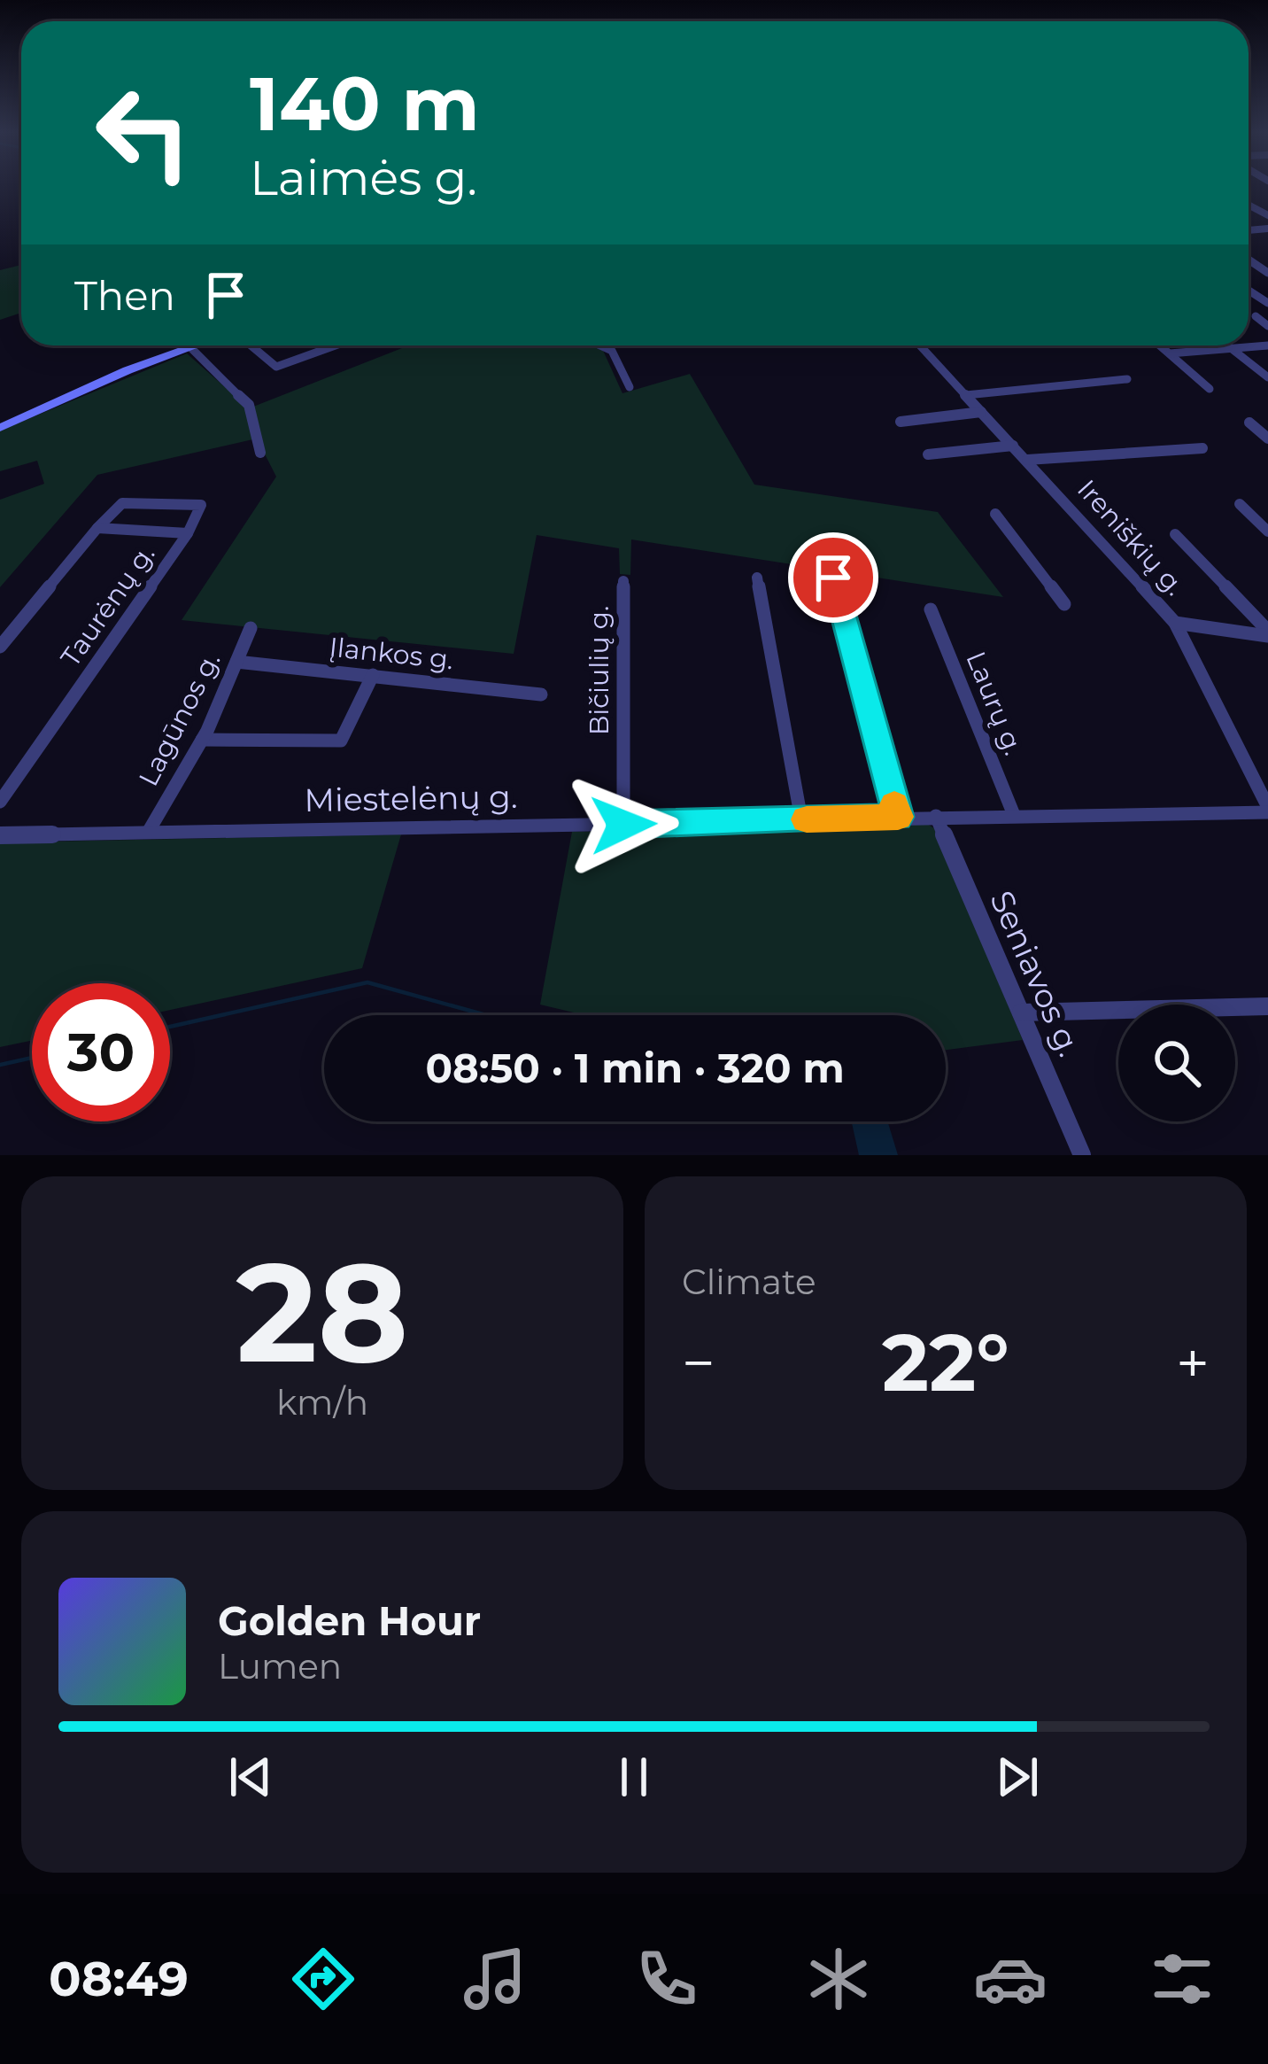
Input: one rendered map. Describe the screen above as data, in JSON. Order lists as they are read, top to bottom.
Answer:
{
  "streets": {
    "street": [
      "Ireniškių g.",
      "Taurėnų g.",
      "Įlankos g.",
      "Bičiulių g.",
      "Laurų g.",
      "Lagūnos g.",
      "Miestelėnų g.",
      "Seniavos g."
    ]
  },
  "crossings": [
    ["Ireniškių g.", "Miestelėnų g."],
    ["Įlankos g.", "Lagūnos g."],
    ["Bičiulių g.", "Miestelėnų g."],
    ["Laurų g.", "Miestelėnų g."],
    ["Lagūnos g.", "Miestelėnų g."],
    ["Miestelėnų g.", "Seniavos g."]
  ],
  "page": {
    "turn": ["140 m", "Laimės g."],
    "then": "Then",
    "limit": "30",
    "trip": "08:50 · 1 min · 320 m",
    "tile": [
      ["28", "km/h"],
      "Climate"
    ],
    "heat": ["−", "22°", "+"],
    "song": ["Golden Hour", "Lumen"],
    "tabs": "08:49"
  }
}
